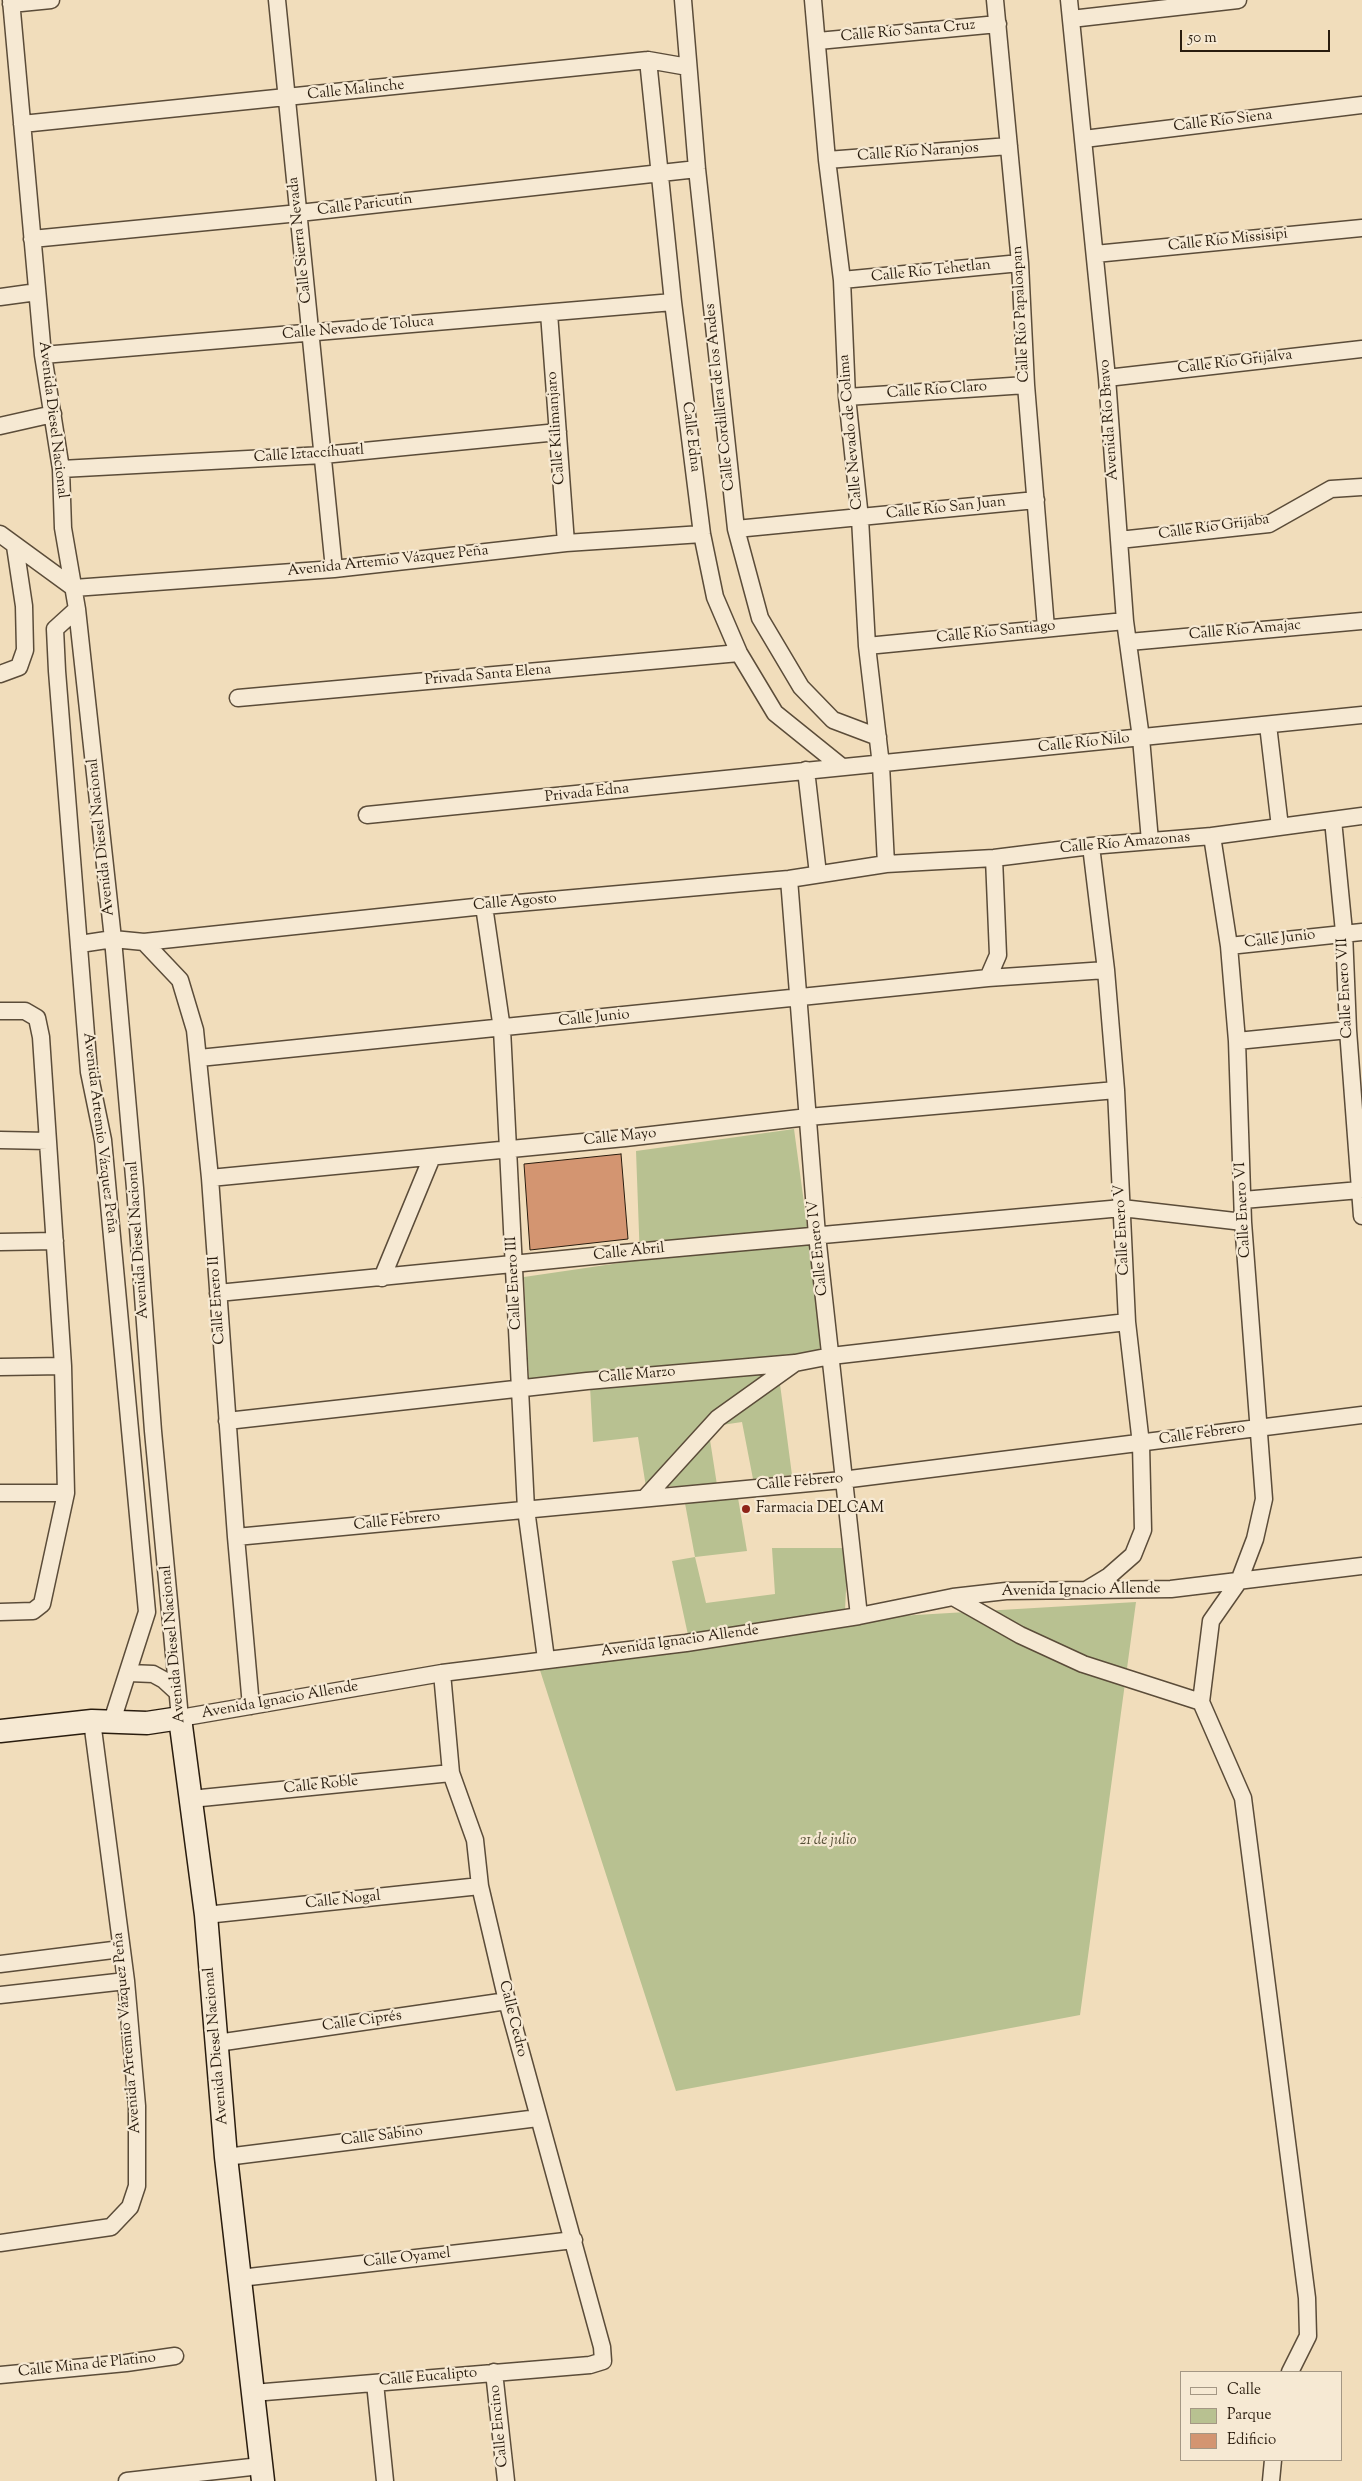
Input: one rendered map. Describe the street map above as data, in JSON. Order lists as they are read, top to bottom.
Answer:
{
  "streets": {
    "street": [
      "Calle Río Santa Cruz",
      "Calle Malinche",
      "Calle Río Siena",
      "Calle Río Naranjos",
      "Calle Paricutín",
      "Calle Sierra Nevada",
      "Calle Río Missisipi",
      "Calle Río Tehetlan",
      "Calle Río Papaloapan",
      "Calle Nevado de Toluca",
      "Calle Río Grijalva",
      "Calle Río Claro",
      "Calle Cordillera de los Andes",
      "Avenida Diesel Nacional",
      "Avenida Río Bravo",
      "Calle Kilimanjaro",
      "Calle Nevado de Colima",
      "Calle Edna",
      "Calle Iztaccíhuatl",
      "Calle Río San Juan",
      "Calle Río Grijaba",
      "Avenida Artemio Vázquez Peña",
      "Calle Río Amajac",
      "Calle Río Santiago",
      "Privada Santa Elena",
      "Calle Río Nilo",
      "Privada Edna",
      "Calle Río Amazonas",
      "Calle Agosto",
      "Calle Junio",
      "Calle Enero VII",
      "Calle Mayo",
      "Calle Enero VI",
      "Calle Enero V",
      "Calle Enero IV",
      "Calle Abril",
      "Calle Enero III",
      "Calle Enero II",
      "Calle Marzo",
      "Calle Febrero",
      "Avenida Ignacio Allende",
      "Calle Roble",
      "Calle Nogal",
      "Calle Cedro",
      "Calle Ciprés",
      "Calle Sabino",
      "Calle Oyamel",
      "Calle Mina de Platino",
      "Calle Eucalipto",
      "Calle Encino"
    ]
  },
  "crossings": [
    ["Calle Río Santa Cruz", "Calle Río Papaloapan"],
    ["Calle Río Santa Cruz", "Calle Nevado de Colima"],
    ["Calle Malinche", "Calle Sierra Nevada"],
    ["Calle Malinche", "Calle Cordillera de los Andes"],
    ["Calle Malinche", "Avenida Diesel Nacional"],
    ["Calle Malinche", "Calle Edna"],
    ["Calle Río Siena", "Avenida Río Bravo"],
    ["Calle Río Naranjos", "Calle Río Papaloapan"],
    ["Calle Río Naranjos", "Calle Nevado de Colima"],
    ["Calle Paricutín", "Calle Sierra Nevada"],
    ["Calle Paricutín", "Calle Cordillera de los Andes"],
    ["Calle Paricutín", "Avenida Diesel Nacional"],
    ["Calle Paricutín", "Calle Edna"],
    ["Calle Sierra Nevada", "Calle Nevado de Toluca"],
    ["Calle Sierra Nevada", "Calle Iztaccíhuatl"],
    ["Calle Sierra Nevada", "Avenida Artemio Vázquez Peña"],
    ["Calle Río Missisipi", "Avenida Río Bravo"],
    ["Calle Río Tehetlan", "Calle Río Papaloapan"],
    ["Calle Río Tehetlan", "Calle Nevado de Colima"],
    ["Calle Río Papaloapan", "Calle Río Claro"],
    ["Calle Río Papaloapan", "Calle Río San Juan"],
    ["Calle Río Papaloapan", "Calle Río Santiago"],
    ["Calle Nevado de Toluca", "Avenida Diesel Nacional"],
    ["Calle Nevado de Toluca", "Calle Kilimanjaro"],
    ["Calle Nevado de Toluca", "Calle Edna"],
    ["Calle Río Grijalva", "Avenida Río Bravo"],
    ["Calle Río Claro", "Calle Nevado de Colima"],
    ["Calle Cordillera de los Andes", "Calle Nevado de Colima"],
    ["Calle Cordillera de los Andes", "Calle Río San Juan"],
    ["Avenida Diesel Nacional", "Calle Iztaccíhuatl"],
    ["Avenida Diesel Nacional", "Avenida Artemio Vázquez Peña"],
    ["Avenida Diesel Nacional", "Avenida Ignacio Allende"],
    ["Avenida Diesel Nacional", "Calle Roble"],
    ["Avenida Diesel Nacional", "Calle Nogal"],
    ["Avenida Diesel Nacional", "Calle Ciprés"],
    ["Avenida Diesel Nacional", "Calle Sabino"],
    ["Avenida Diesel Nacional", "Calle Oyamel"],
    ["Avenida Diesel Nacional", "Calle Eucalipto"],
    ["Avenida Río Bravo", "Calle Río Grijaba"],
    ["Avenida Río Bravo", "Calle Río Amajac"],
    ["Avenida Río Bravo", "Calle Río Santiago"],
    ["Avenida Río Bravo", "Calle Río Nilo"],
    ["Avenida Río Bravo", "Calle Río Amazonas"],
    ["Calle Kilimanjaro", "Calle Iztaccíhuatl"],
    ["Calle Kilimanjaro", "Avenida Artemio Vázquez Peña"],
    ["Calle Nevado de Colima", "Calle Río San Juan"],
    ["Calle Nevado de Colima", "Calle Río Santiago"],
    ["Calle Nevado de Colima", "Calle Río Nilo"],
    ["Calle Nevado de Colima", "Calle Río Amazonas"],
    ["Calle Nevado de Colima", "Calle Agosto"],
    ["Calle Edna", "Avenida Artemio Vázquez Peña"],
    ["Calle Edna", "Privada Santa Elena"],
    ["Calle Edna", "Calle Río Nilo"],
    ["Avenida Artemio Vázquez Peña", "Avenida Ignacio Allende"],
    ["Calle Río Nilo", "Privada Edna"],
    ["Calle Río Amazonas", "Calle Agosto"],
    ["Calle Río Amazonas", "Calle Enero VII"],
    ["Calle Río Amazonas", "Calle Enero VI"],
    ["Calle Río Amazonas", "Calle Enero V"],
    ["Calle Agosto", "Calle Enero IV"],
    ["Calle Agosto", "Calle Enero III"],
    ["Calle Agosto", "Calle Enero II"],
    ["Calle Junio", "Calle Enero VII"],
    ["Calle Junio", "Calle Enero VI"],
    ["Calle Junio", "Calle Enero V"],
    ["Calle Junio", "Calle Enero IV"],
    ["Calle Junio", "Calle Enero III"],
    ["Calle Junio", "Calle Enero II"],
    ["Calle Mayo", "Calle Enero V"],
    ["Calle Mayo", "Calle Enero IV"],
    ["Calle Mayo", "Calle Enero III"],
    ["Calle Mayo", "Calle Enero II"],
    ["Calle Enero VI", "Calle Abril"],
    ["Calle Enero VI", "Calle Febrero"],
    ["Calle Enero VI", "Avenida Ignacio Allende"],
    ["Calle Enero V", "Calle Abril"],
    ["Calle Enero V", "Calle Marzo"],
    ["Calle Enero V", "Calle Febrero"],
    ["Calle Enero V", "Avenida Ignacio Allende"],
    ["Calle Enero IV", "Calle Abril"],
    ["Calle Enero IV", "Calle Marzo"],
    ["Calle Enero IV", "Calle Febrero"],
    ["Calle Enero IV", "Avenida Ignacio Allende"],
    ["Calle Abril", "Calle Enero III"],
    ["Calle Abril", "Calle Enero II"],
    ["Calle Enero III", "Calle Marzo"],
    ["Calle Enero III", "Calle Febrero"],
    ["Calle Enero III", "Avenida Ignacio Allende"],
    ["Calle Enero II", "Calle Marzo"],
    ["Calle Enero II", "Calle Febrero"],
    ["Calle Enero II", "Avenida Ignacio Allende"],
    ["Avenida Ignacio Allende", "Calle Cedro"],
    ["Calle Roble", "Calle Cedro"],
    ["Calle Nogal", "Calle Cedro"],
    ["Calle Cedro", "Calle Ciprés"],
    ["Calle Cedro", "Calle Sabino"],
    ["Calle Cedro", "Calle Oyamel"],
    ["Calle Cedro", "Calle Eucalipto"],
    ["Calle Eucalipto", "Calle Encino"]
  ],
  "parks": ["21 de julio"],
  "places": ["Farmacia DELCAM"],
  "legend": ["Calle", "Parque", "Edificio"],
  "scale_bar": "50 m"
}
